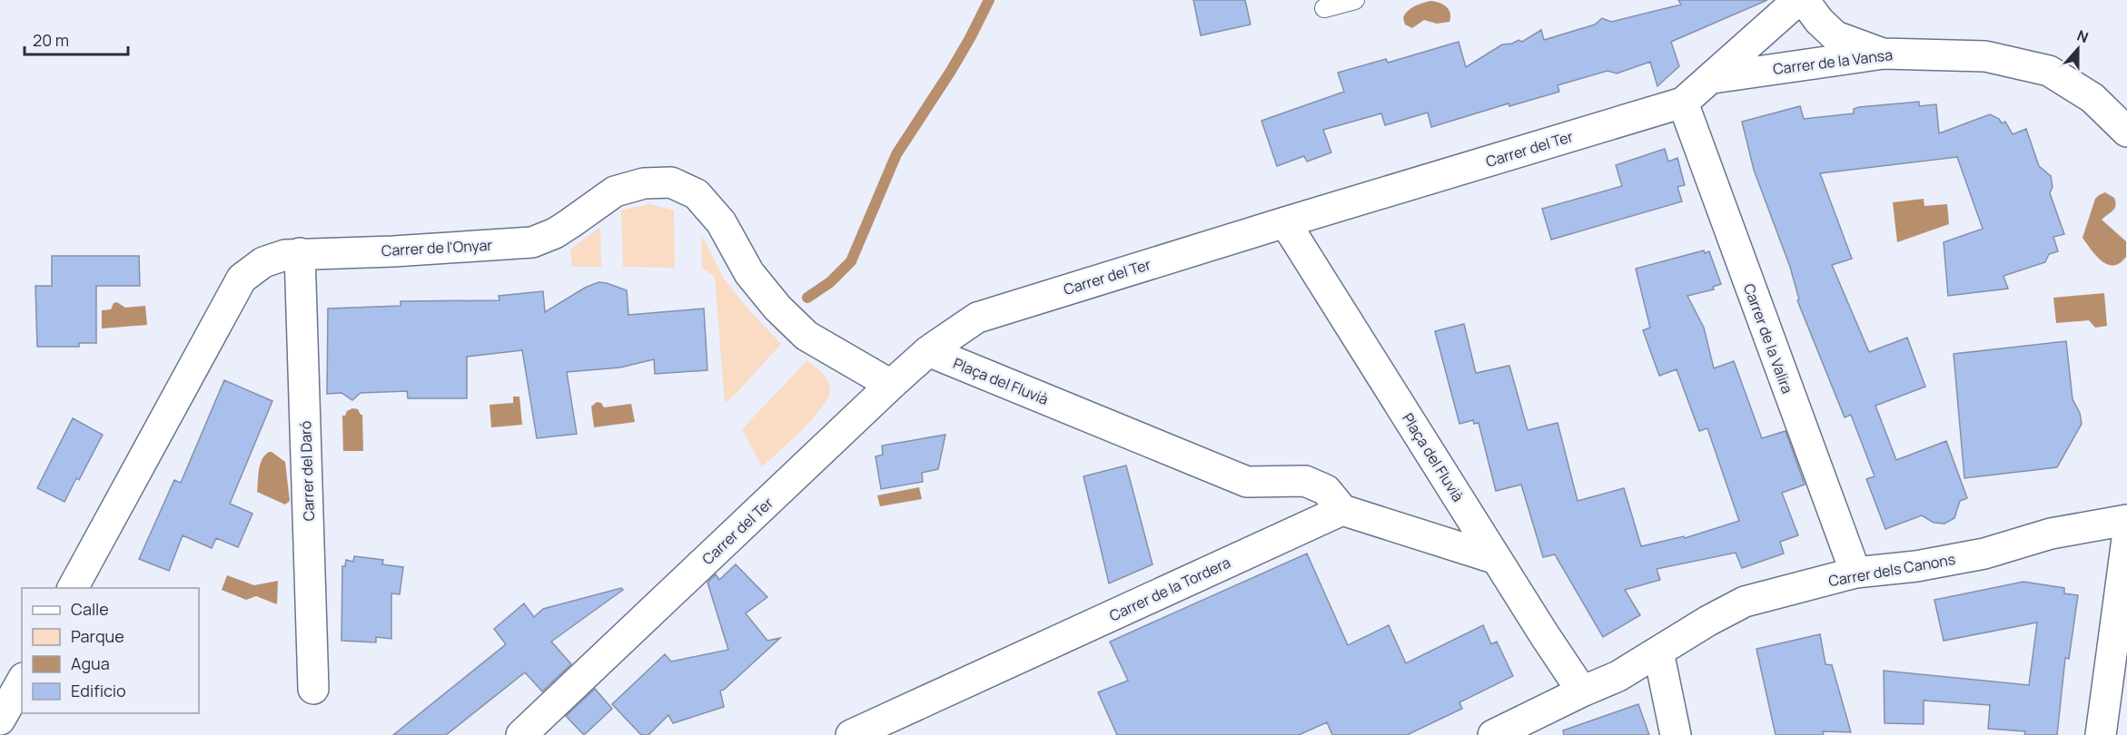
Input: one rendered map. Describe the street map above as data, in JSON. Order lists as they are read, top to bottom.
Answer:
{
  "streets": {
    "street": [
      "Carrer de la Vansa",
      "Carrer del Ter",
      "Carrer de l'Onyar",
      "Carrer de la Valira",
      "Plaça del Fluvià",
      "Carrer del Daró",
      "Carrer dels Canons",
      "Carrer de la Tordera"
    ]
  },
  "crossings": [
    ["Carrer de la Vansa", "Carrer del Ter"],
    ["Carrer del Ter", "Carrer de l'Onyar"],
    ["Carrer del Ter", "Carrer de la Valira"],
    ["Carrer del Ter", "Plaça del Fluvià"],
    ["Carrer de l'Onyar", "Carrer del Daró"],
    ["Carrer de la Valira", "Carrer dels Canons"],
    ["Plaça del Fluvià", "Carrer dels Canons"],
    ["Plaça del Fluvià", "Carrer de la Tordera"]
  ],
  "legend": [
    "Calle",
    "Parque",
    "Agua",
    "Edificio"
  ],
  "scale_bar": "20 m",
  "north": "top"
}
